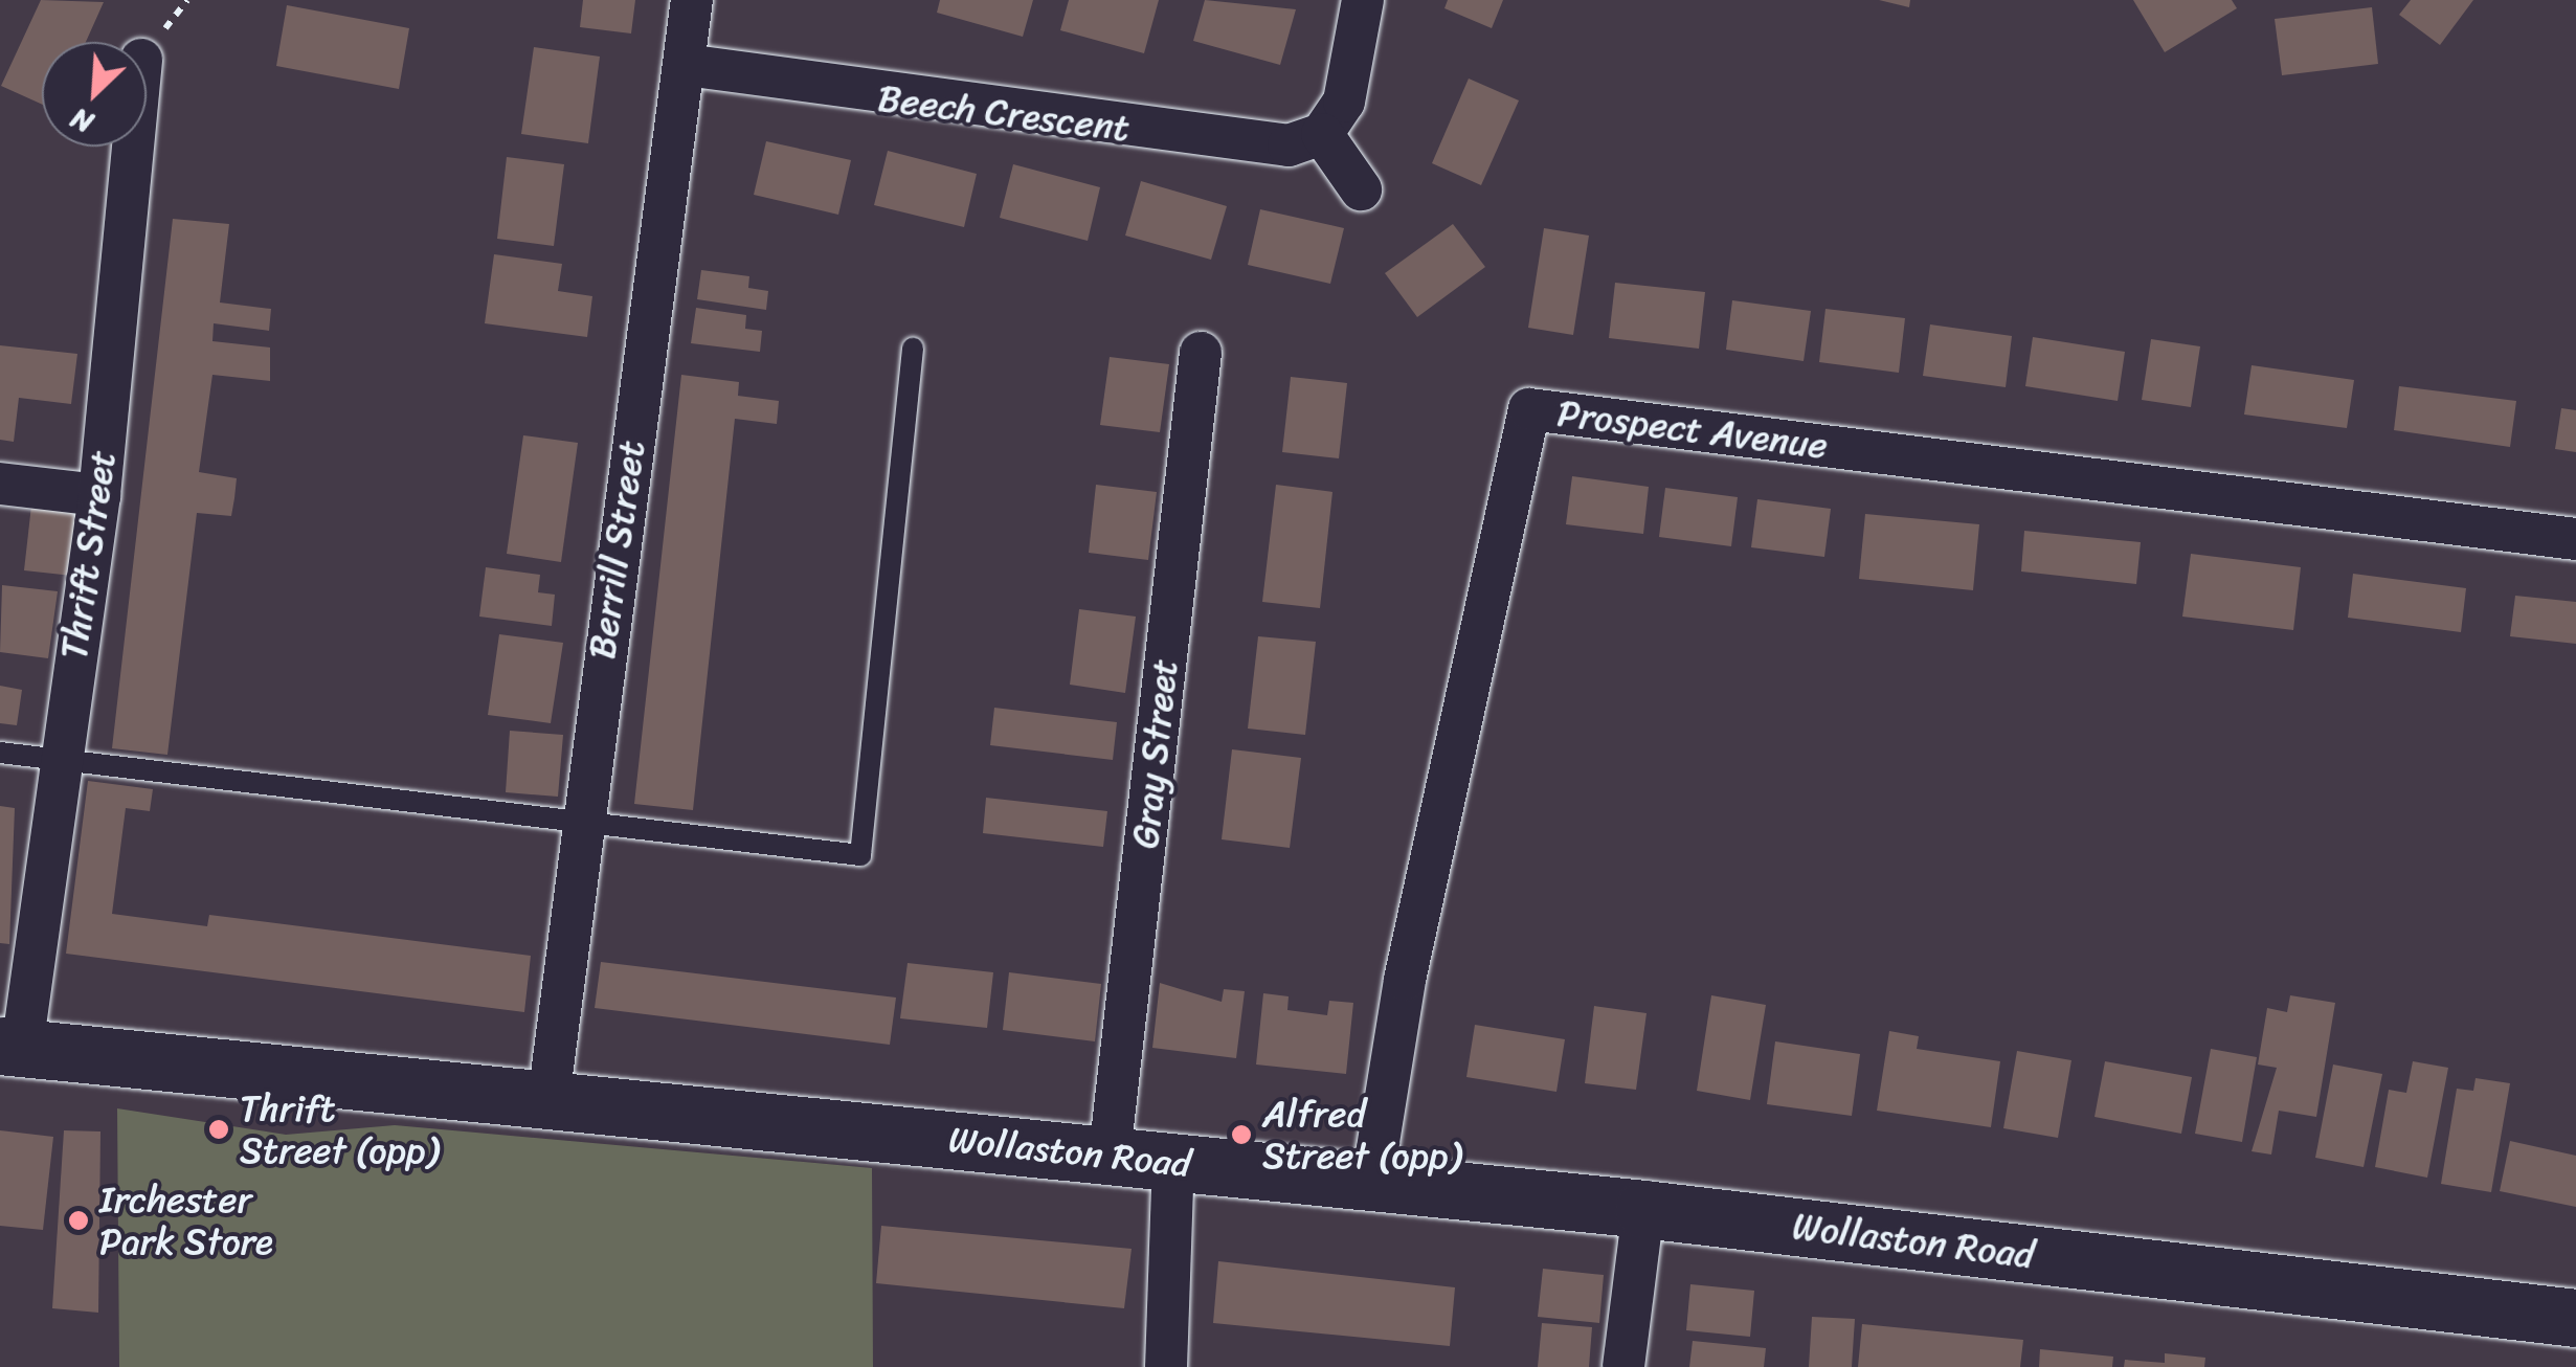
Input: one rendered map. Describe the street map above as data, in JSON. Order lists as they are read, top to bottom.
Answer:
{
  "streets": {
    "main road": ["Wollaston Road"],
    "street": [
      "Beech Crescent",
      "Prospect Avenue",
      "Berrill Street",
      "Thrift Street",
      "Gray Street"
    ]
  },
  "crossings": [
    ["Beech Crescent", "Berrill Street"],
    ["Prospect Avenue", "Wollaston Road"],
    ["Berrill Street", "Wollaston Road"],
    ["Thrift Street", "Wollaston Road"],
    ["Gray Street", "Wollaston Road"]
  ],
  "places": ["Thrift Street (opp)", "Alfred Street (opp)", "Irchester Park Store"],
  "north": "bottom left"
}
